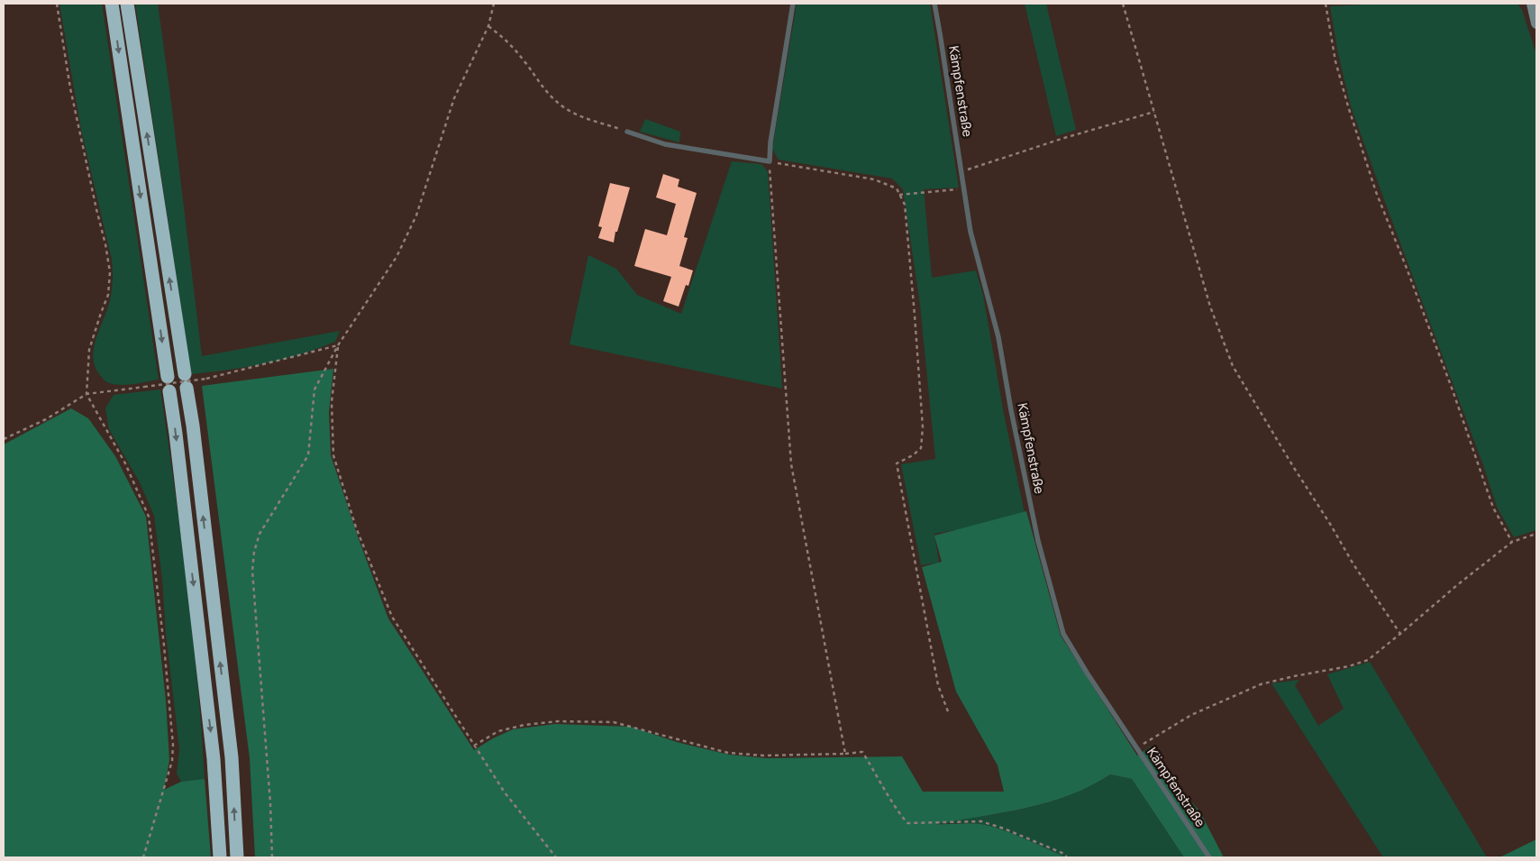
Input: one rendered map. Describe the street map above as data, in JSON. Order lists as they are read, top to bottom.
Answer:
{
  "streets": {
    "lane": ["Kämpfenstraße"]
  }
}
